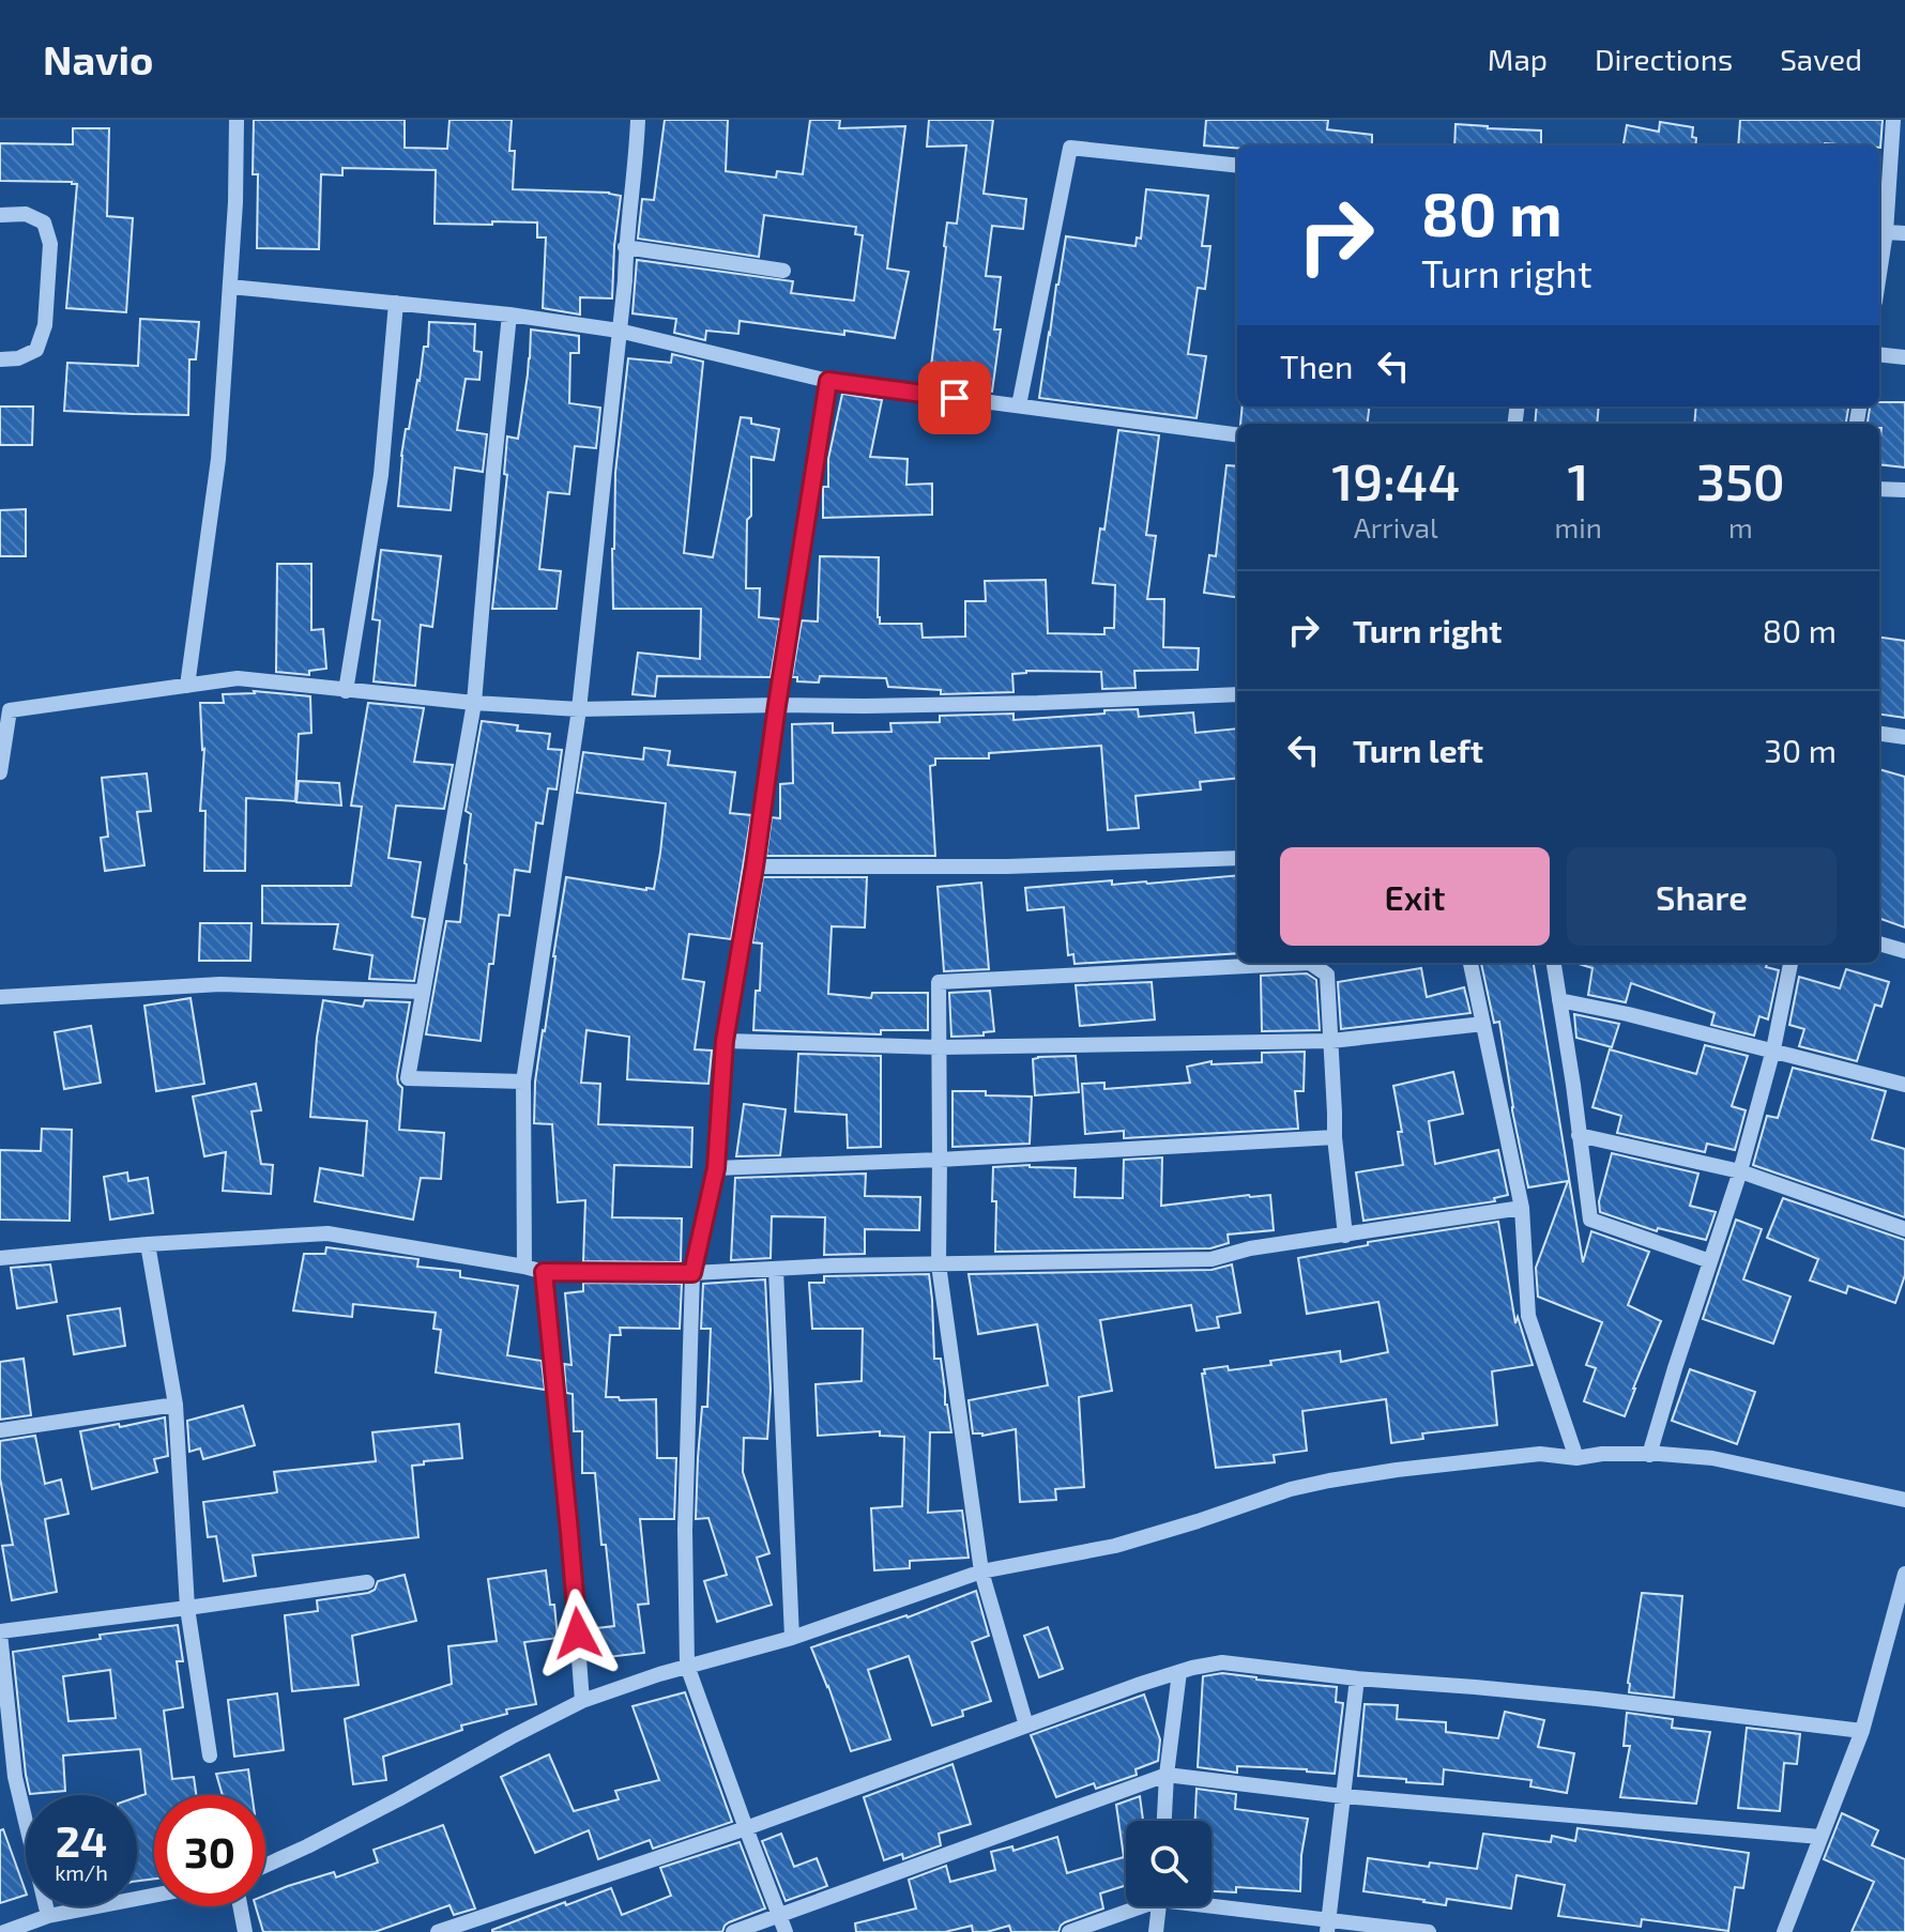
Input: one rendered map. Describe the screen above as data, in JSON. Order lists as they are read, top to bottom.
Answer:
{
  "page": {
    "header": "Navio",
    "nav": ["Map", "Directions", "Saved"],
    "turn": ["80 m", "Turn right"],
    "then": "Then",
    "eta": [
      "19:44",
      "Arrival",
      "1",
      "min",
      "350",
      "m"
    ],
    "list": [
      {
        "name": "Turn right",
        "value": "80 m"
      },
      {
        "name": "Turn left",
        "value": "30 m"
      }
    ],
    "buttons": ["Exit", "Share"],
    "speed": "24 km/h",
    "limit": "30"
  }
}
